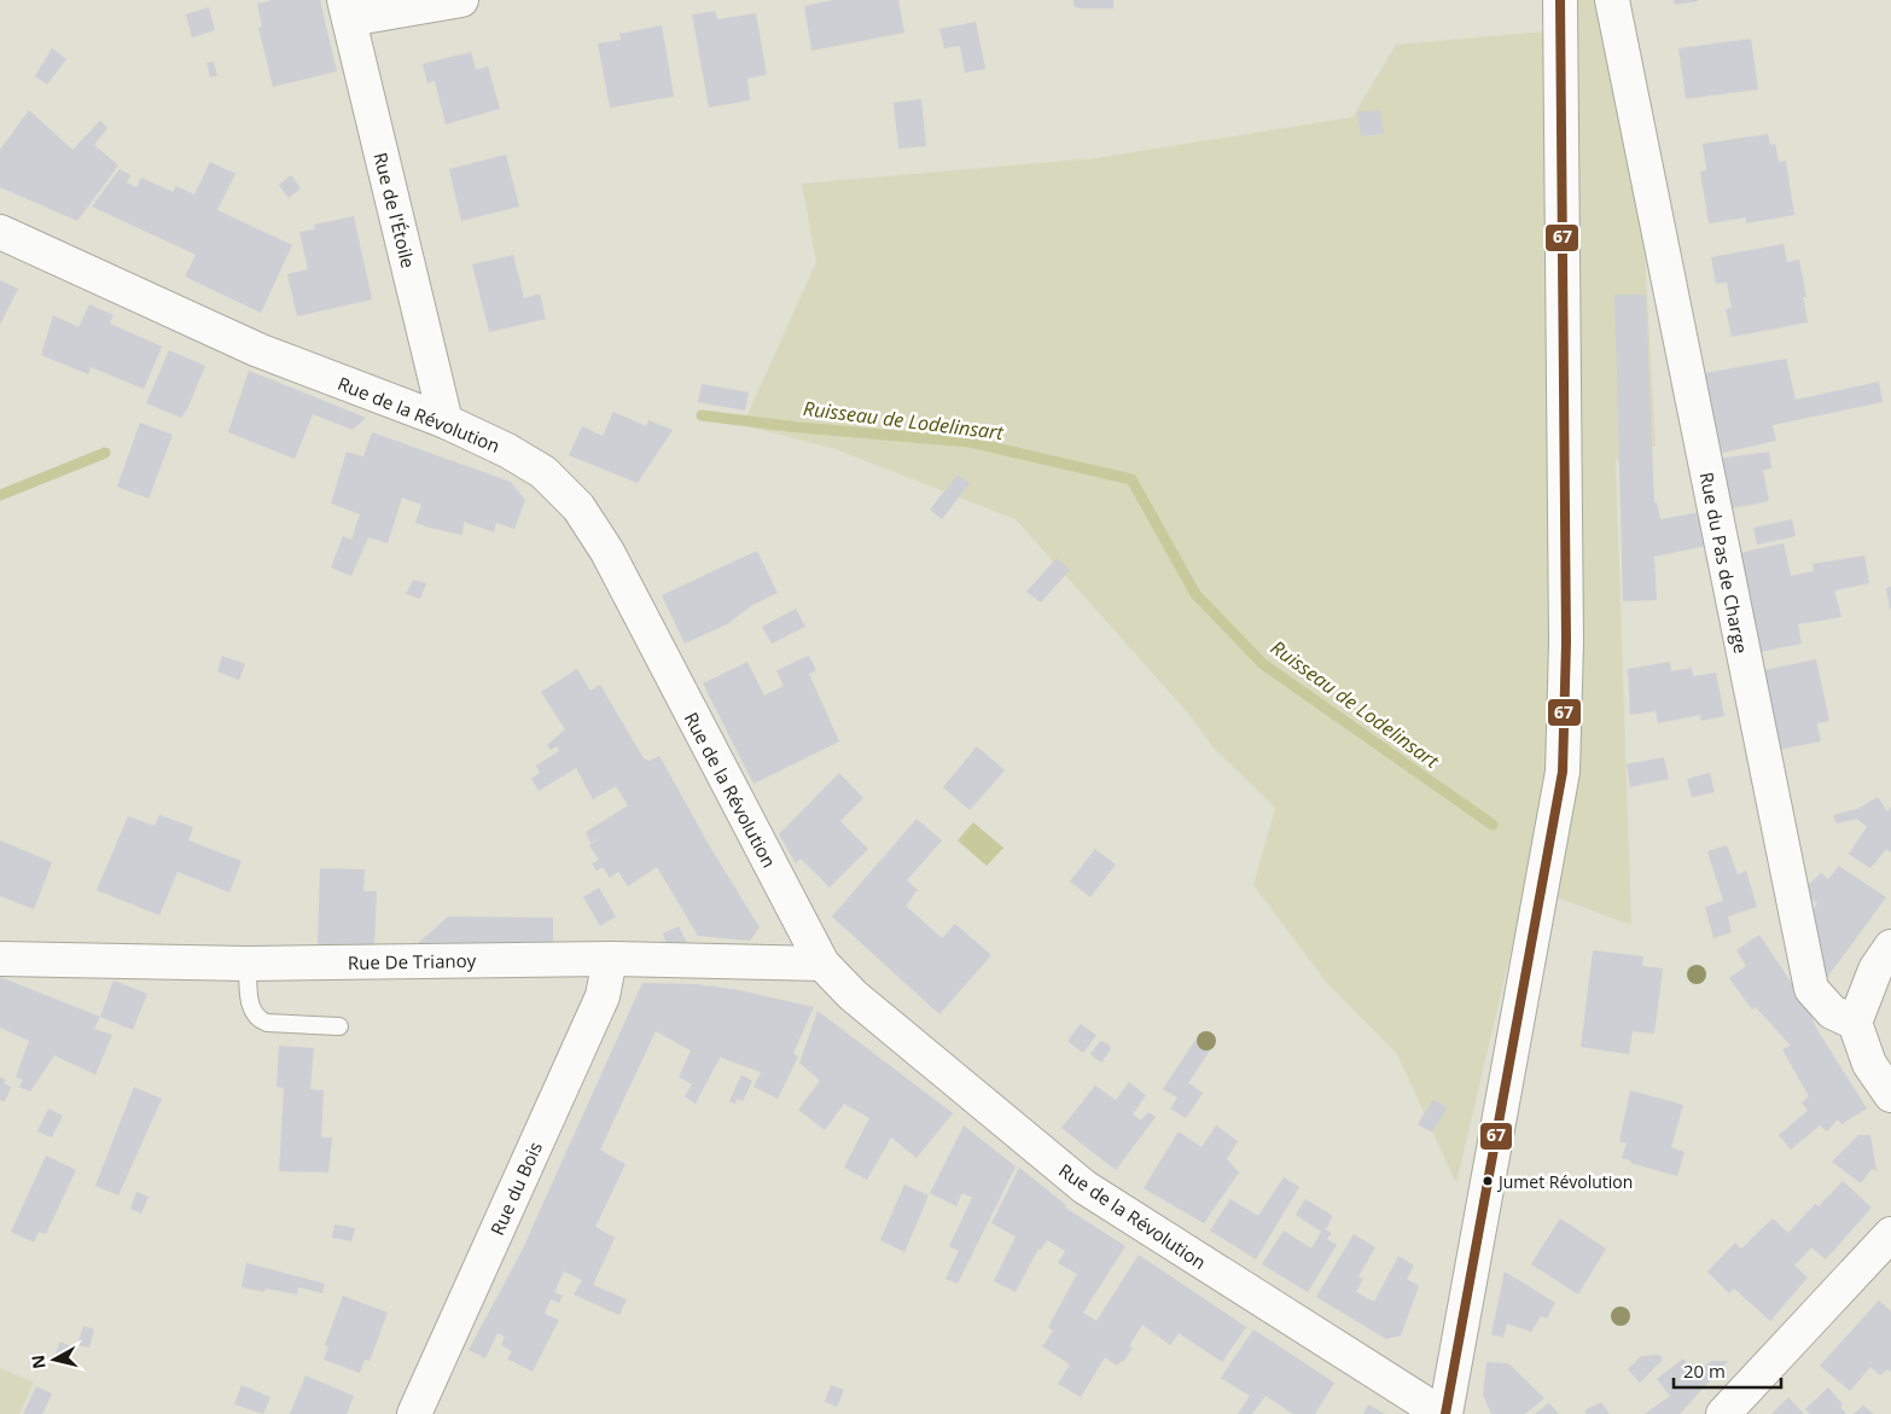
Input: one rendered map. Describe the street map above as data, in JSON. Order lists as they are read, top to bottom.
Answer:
{
  "streets": {
    "street": [
      "Rue de l'Étoile",
      "Rue de la Révolution",
      "Rue du Pas de Charge",
      "Rue De Trianoy",
      "Rue du Bois"
    ]
  },
  "crossings": [
    ["Rue de l'Étoile", "Rue de la Révolution"],
    ["Rue de la Révolution", "Rue De Trianoy"],
    ["Rue De Trianoy", "Rue du Bois"]
  ],
  "water": ["Ruisseau de Lodelinsart"],
  "places": ["Jumet Révolution"],
  "lines": ["transit line 67"],
  "scale_bar": "20 m",
  "north": "left"
}
